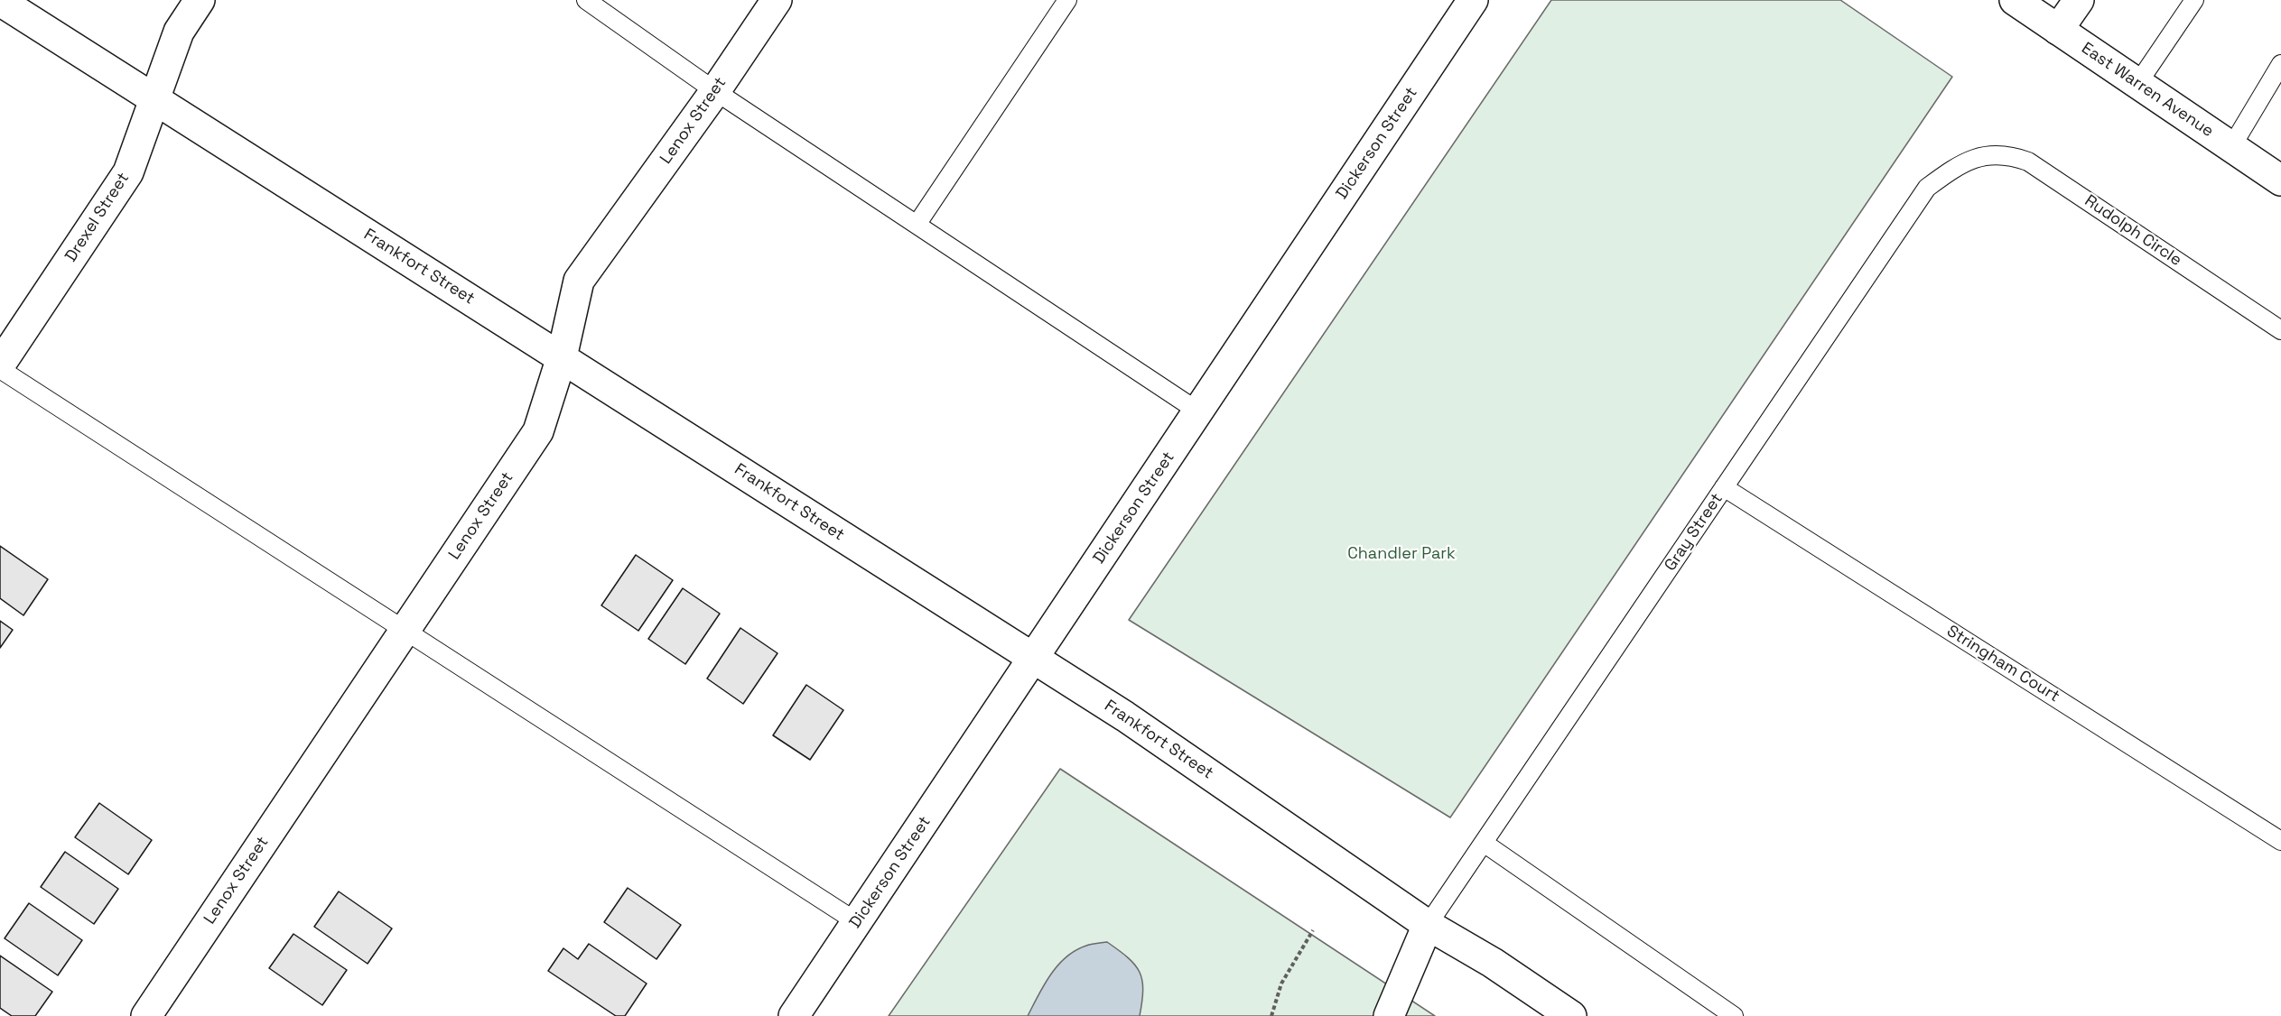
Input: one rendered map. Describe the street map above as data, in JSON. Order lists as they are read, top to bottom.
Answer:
{
  "streets": {
    "street": [
      "East Warren Avenue",
      "Lenox Street",
      "Dickerson Street",
      "Drexel Street",
      "Frankfort Street"
    ],
    "lane": ["Rudolph Circle", "Gray Street", "Stringham Court"]
  },
  "crossings": [
    ["Lenox Street", "Frankfort Street"],
    ["Dickerson Street", "Frankfort Street"],
    ["Drexel Street", "Frankfort Street"],
    ["Rudolph Circle", "Gray Street"],
    ["Frankfort Street", "Gray Street"],
    ["Gray Street", "Stringham Court"]
  ],
  "parks": ["Chandler Park"]
}
